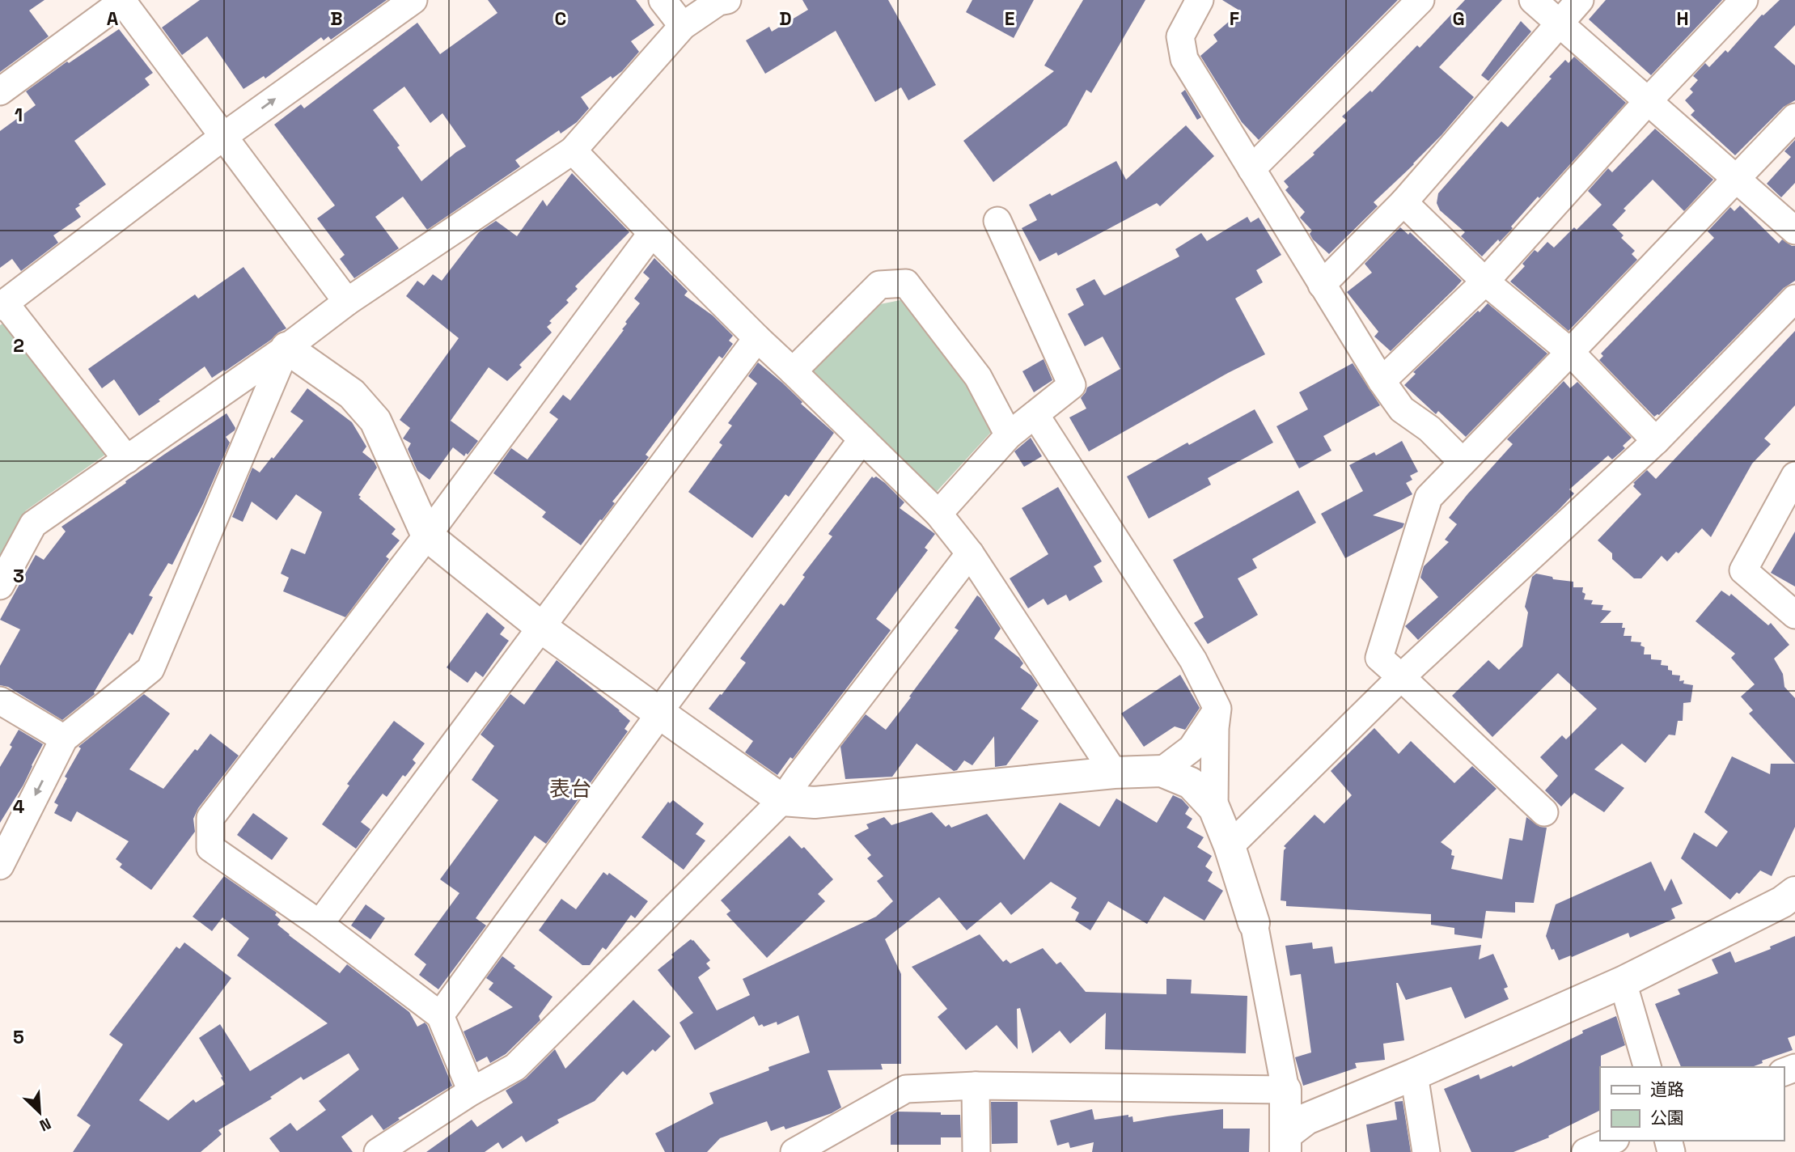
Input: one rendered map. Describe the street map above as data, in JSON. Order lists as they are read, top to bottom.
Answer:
{
  "districts": ["表台"],
  "legend": ["道路", "公園"],
  "north": "bottom right",
  "grid": {
    "columns": [
      "A",
      "B",
      "C",
      "D",
      "E",
      "F",
      "G",
      "H"
    ],
    "rows": [
      "1",
      "2",
      "3",
      "4",
      "5"
    ]
  }
}
